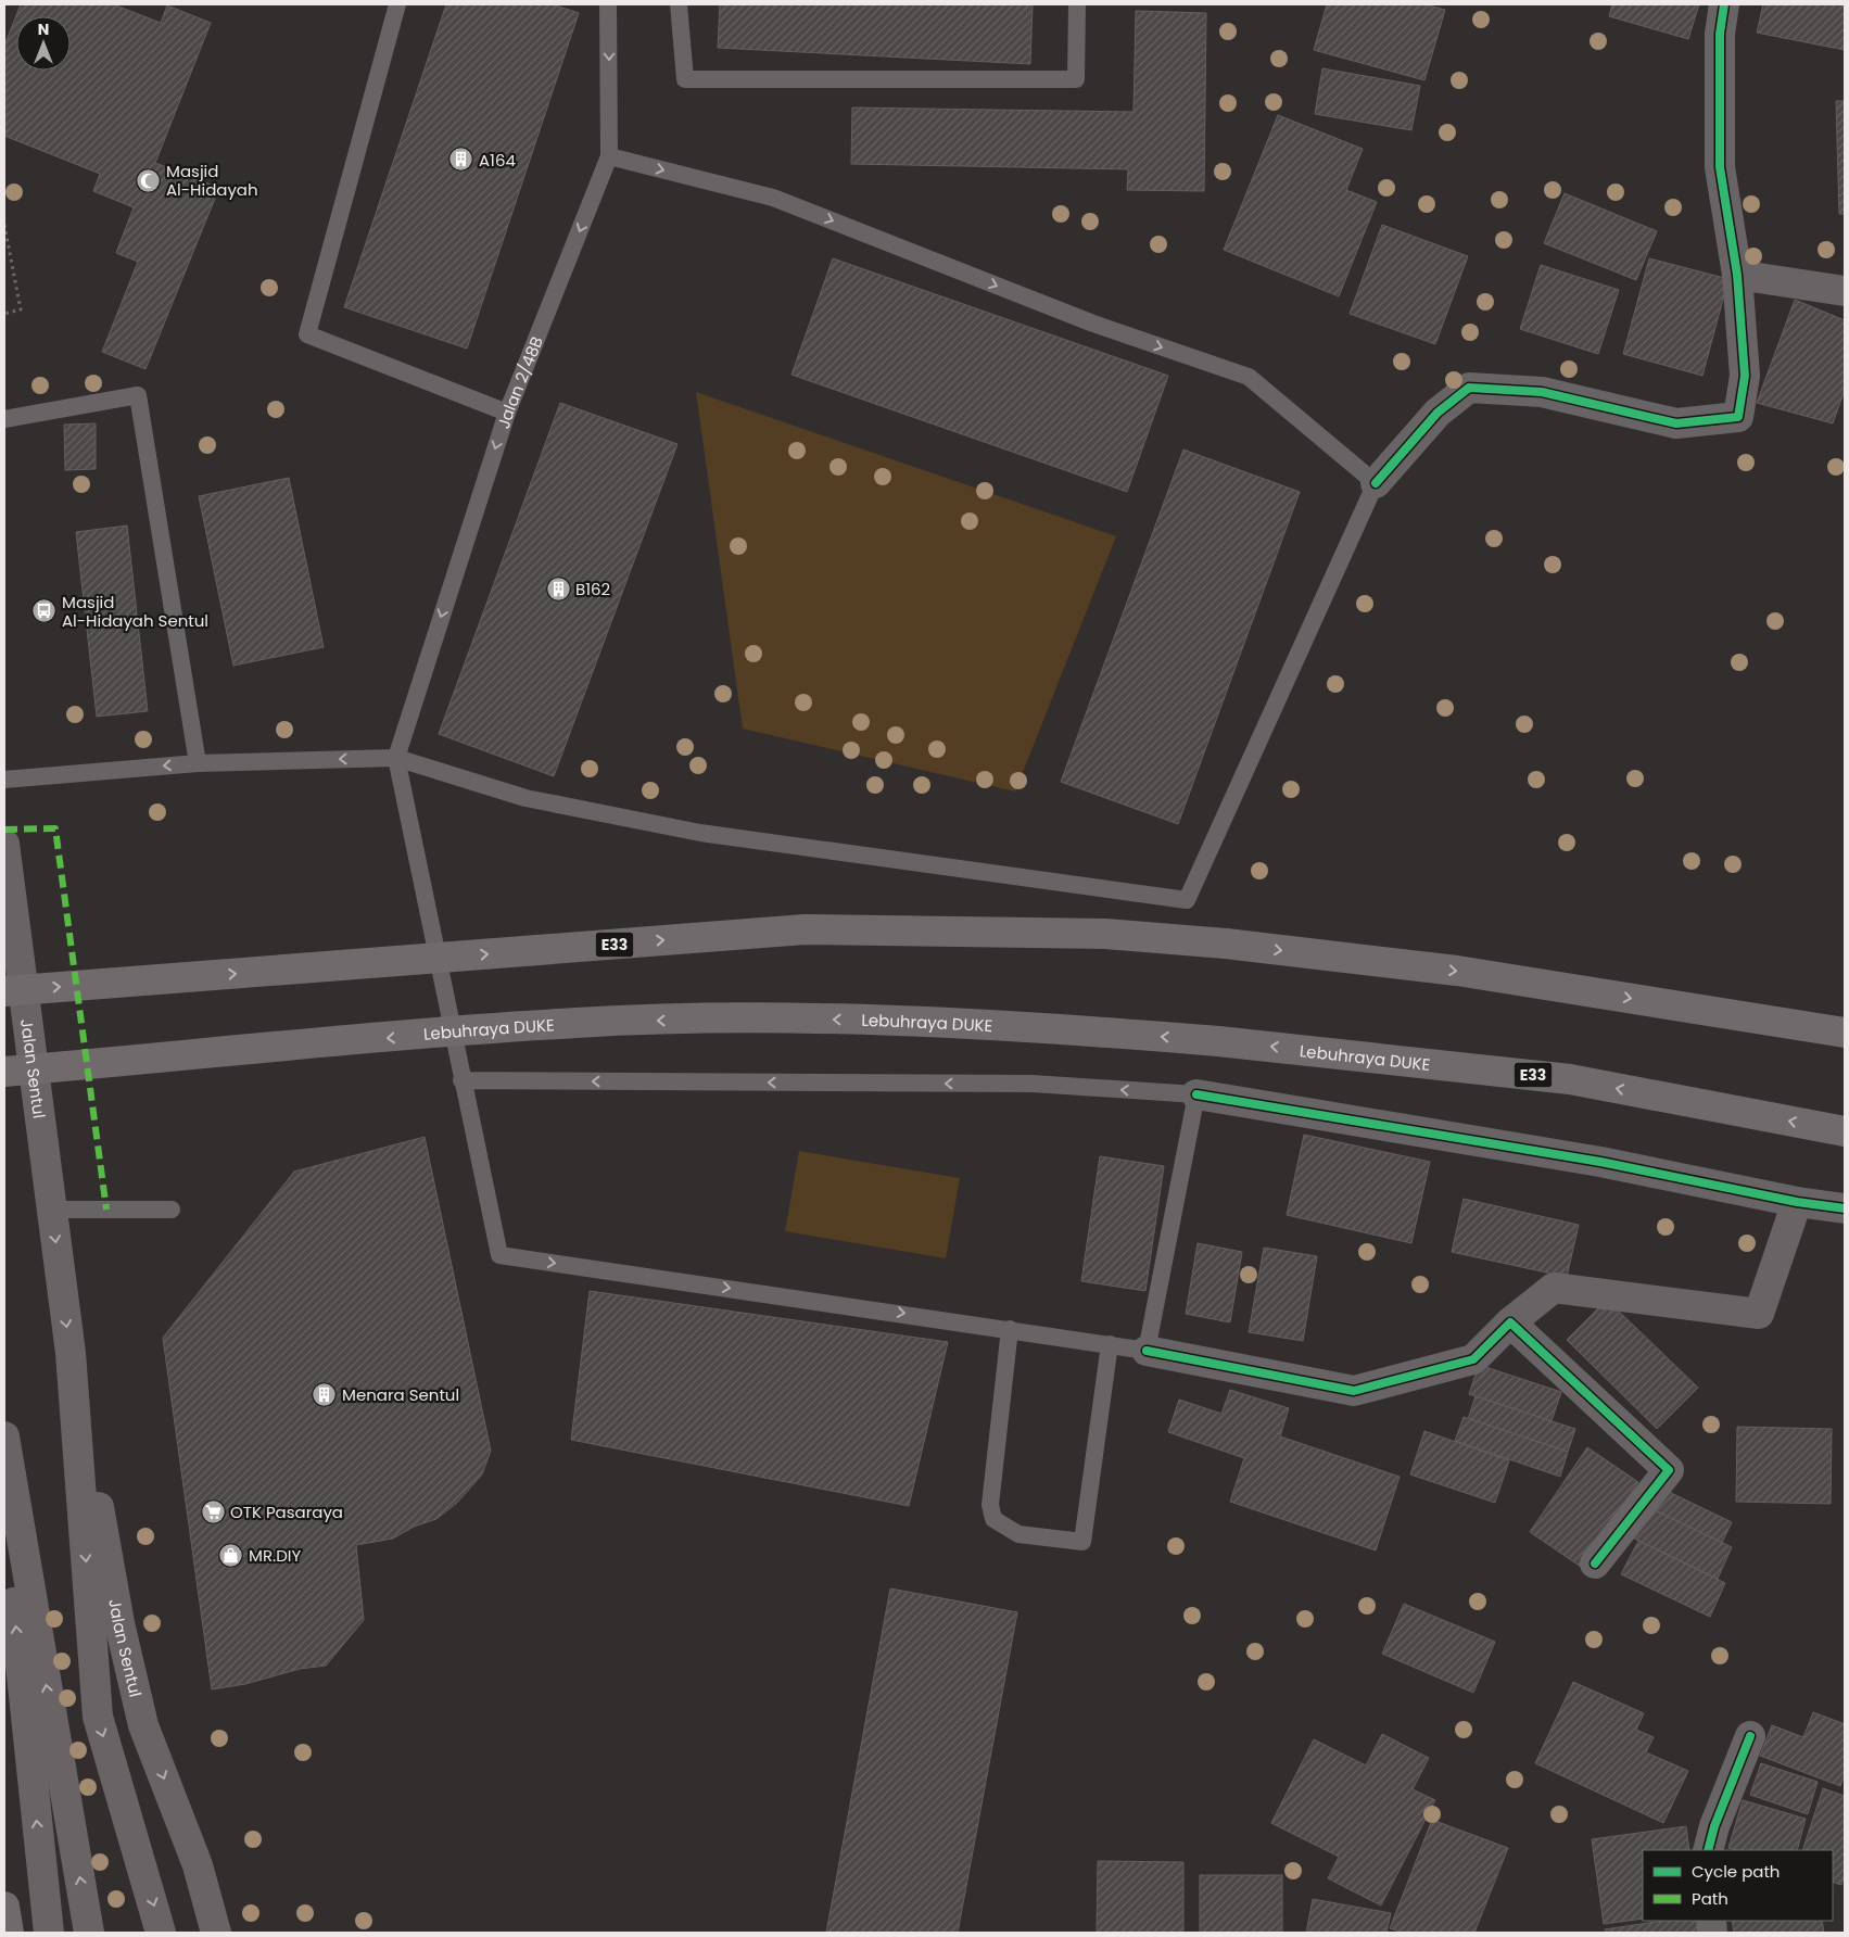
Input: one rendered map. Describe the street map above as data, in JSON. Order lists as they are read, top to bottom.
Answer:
{
  "streets": {
    "highway": ["E33", "Lebuhraya DUKE"],
    "main road": ["Jalan Sentul"],
    "lane": ["Jalan 2/48B"]
  },
  "one_way": ["Jalan 2/48B"],
  "places": {
    "building": ["A164", "B162", "Menara Sentul"],
    "mosque": ["Masjid Al-Hidayah"],
    "bus stop": ["Masjid Al-Hidayah Sentul"],
    "supermarket": ["OTK Pasaraya"],
    "shop": ["MR.DIY"]
  },
  "legend": ["Cycle path", "Path"],
  "north": "top"
}
